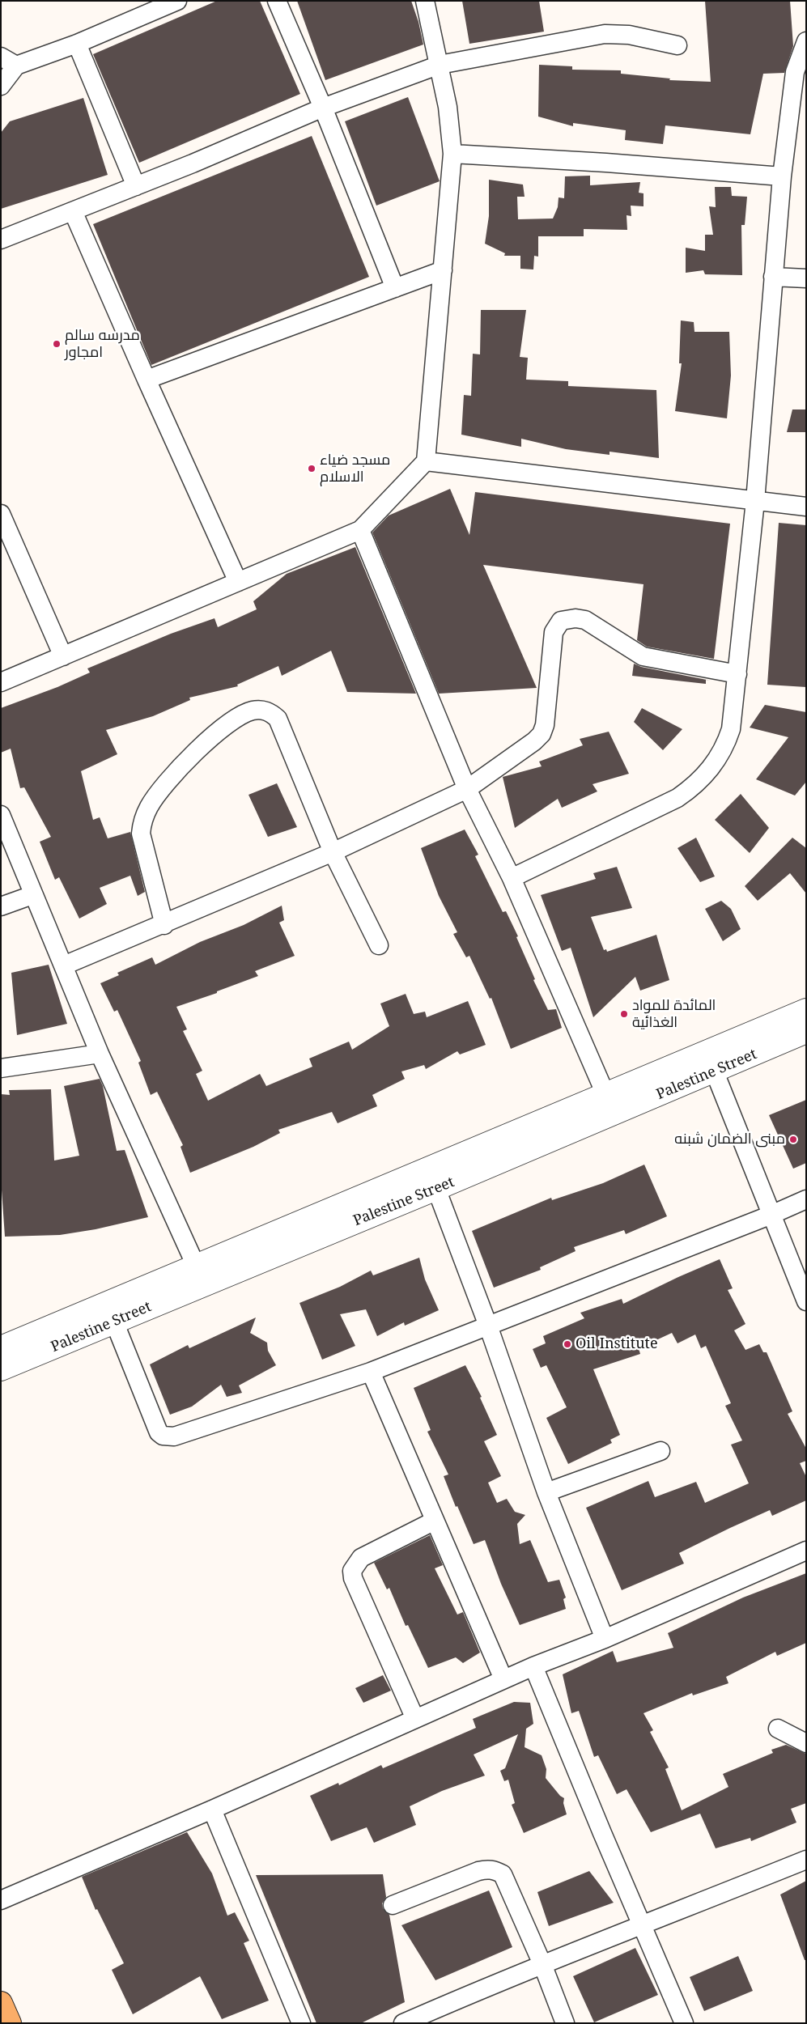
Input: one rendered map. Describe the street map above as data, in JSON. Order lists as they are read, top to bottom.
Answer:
{
  "streets": {
    "street": ["Palestine Street"]
  },
  "places": [
    "مدرسه سالم امجاور",
    "مسجد ضياء الاسلام",
    "المائدة للمواد الغذائية",
    "مبنى الضمان شبنه",
    "Oil Institute"
  ]
}
